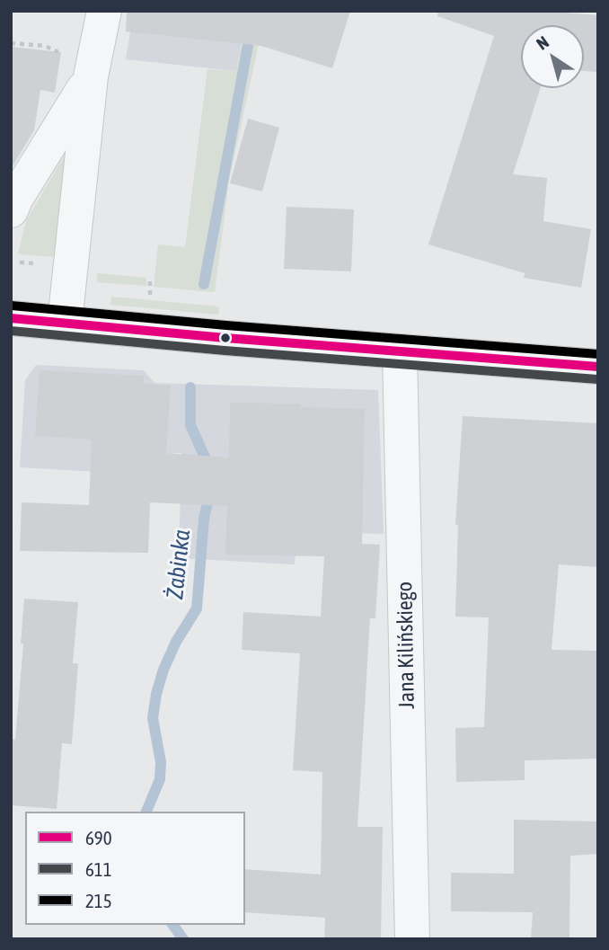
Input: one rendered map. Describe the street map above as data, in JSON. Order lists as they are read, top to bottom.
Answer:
{
  "streets": {
    "street": ["Jana Kilińskiego"]
  },
  "water": ["Żabinka"],
  "lines": ["transit line 215", "transit line 690", "transit line 611"],
  "legend": ["690", "611", "215"],
  "north": "top left"
}
